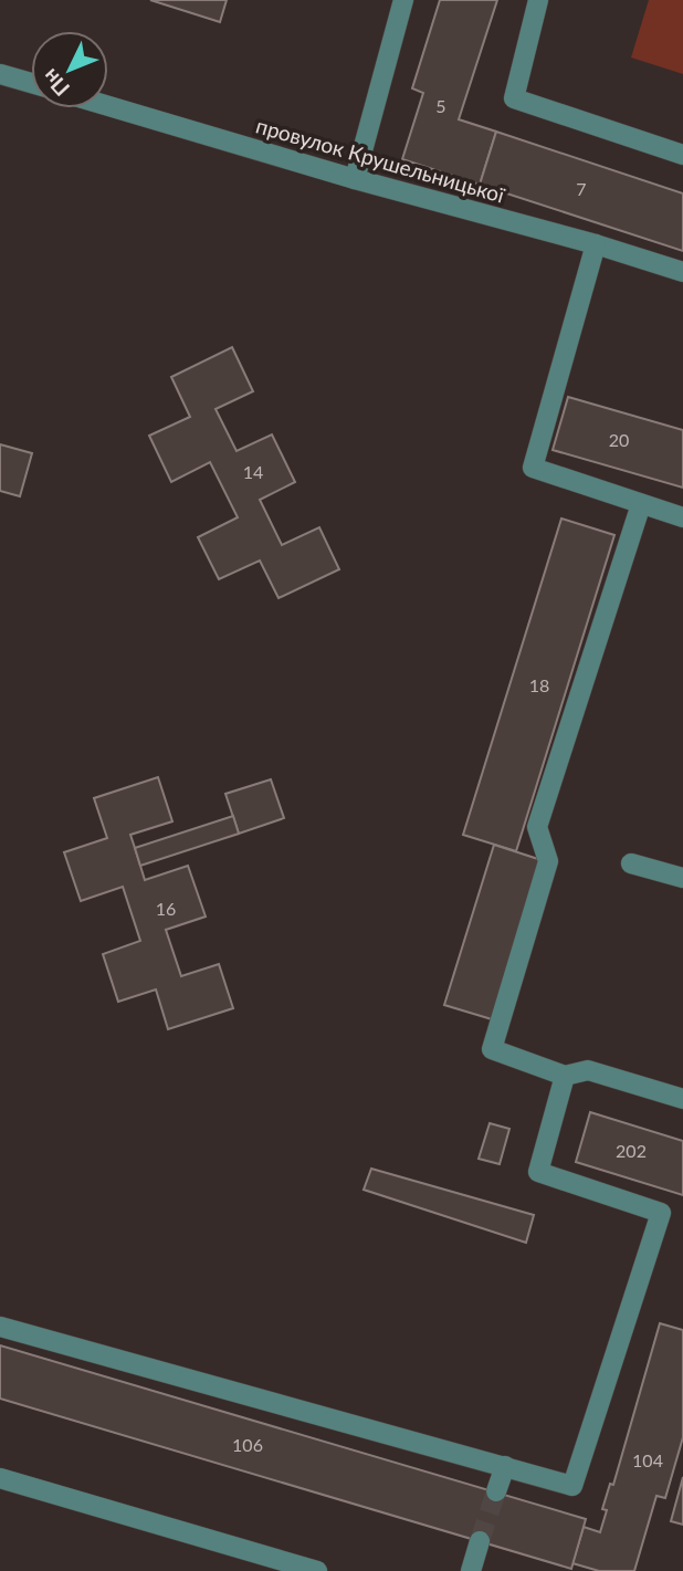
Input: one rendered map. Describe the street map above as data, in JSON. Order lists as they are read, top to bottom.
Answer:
{
  "streets": {
    "street": ["провулок Крушельницької"]
  },
  "house_numbers": [
    "5",
    "7",
    "20",
    "14",
    "18",
    "16",
    "202",
    "106",
    "104"
  ],
  "north": "bottom left"
}
